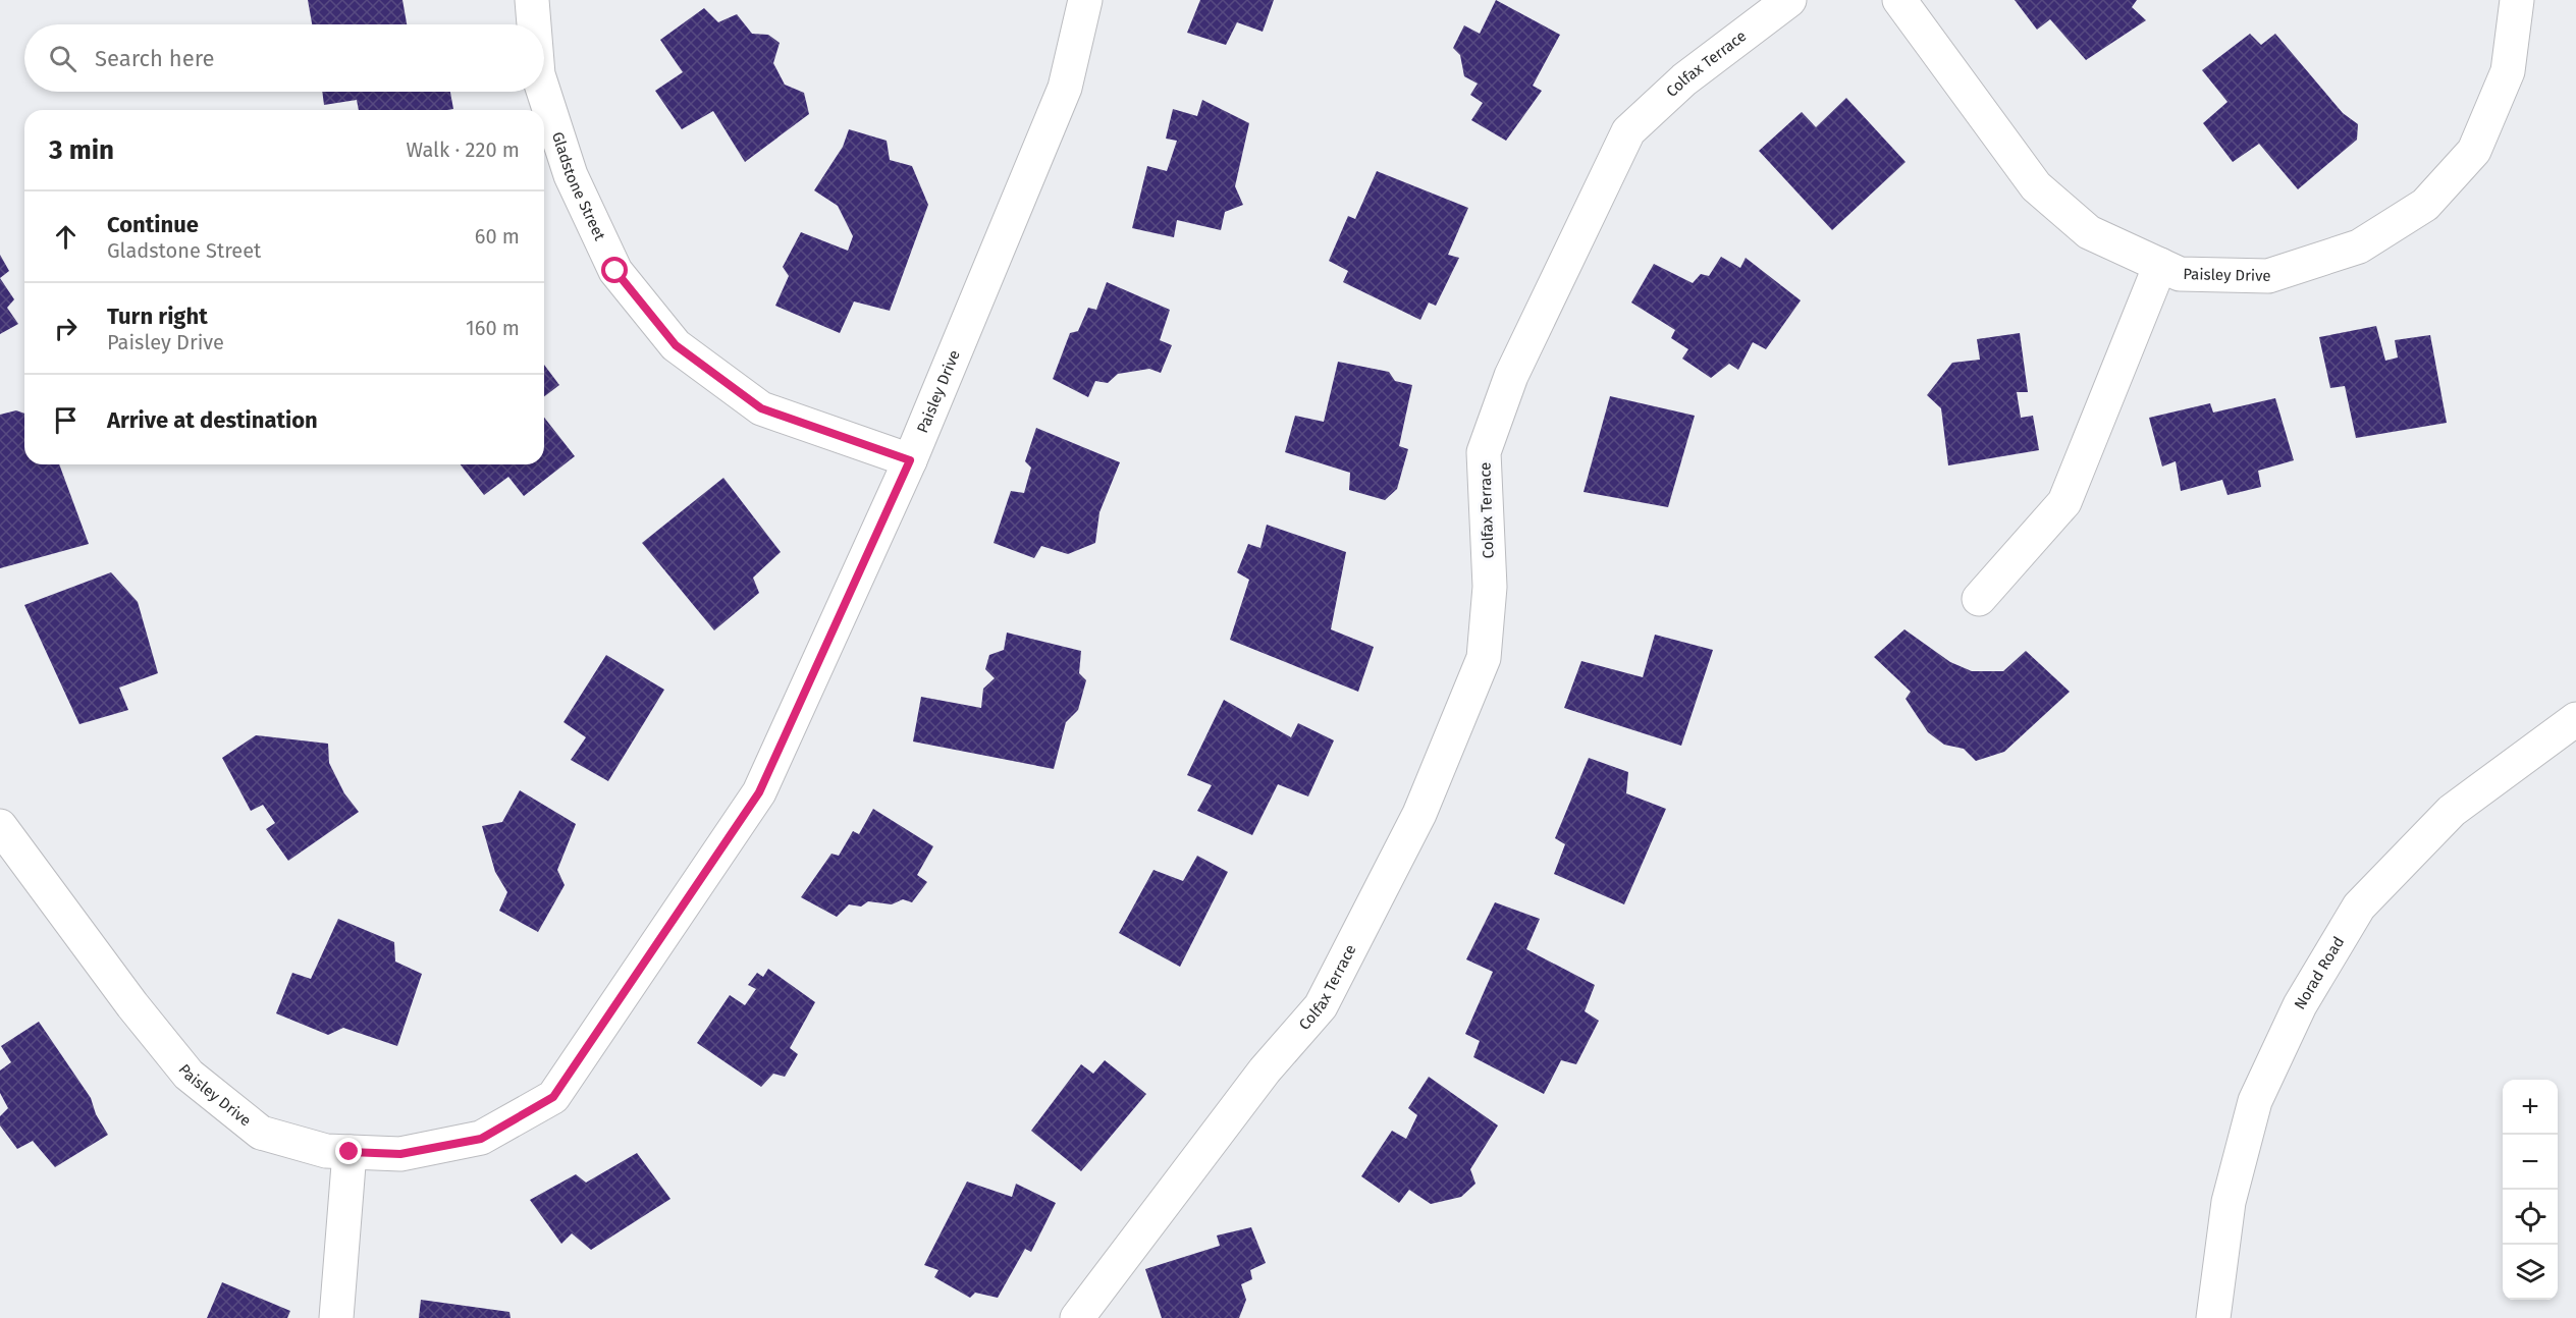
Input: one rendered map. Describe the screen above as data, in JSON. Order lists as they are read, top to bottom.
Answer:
{
  "streets": {
    "street": [
      "Colfax Terrace",
      "Gladstone Street",
      "Paisley Drive",
      "Norad Road"
    ]
  },
  "crossings": [
    ["Gladstone Street", "Paisley Drive"]
  ],
  "page": {
    "search": "Search here",
    "heading": ["3 min", "Walk · 220 m"],
    "list": [
      ["Continue", "Gladstone Street", "60 m"],
      ["Turn right", "Paisley Drive", "160 m"],
      "Arrive at destination"
    ],
    "map_buttons": ["+", "−"]
  }
}
